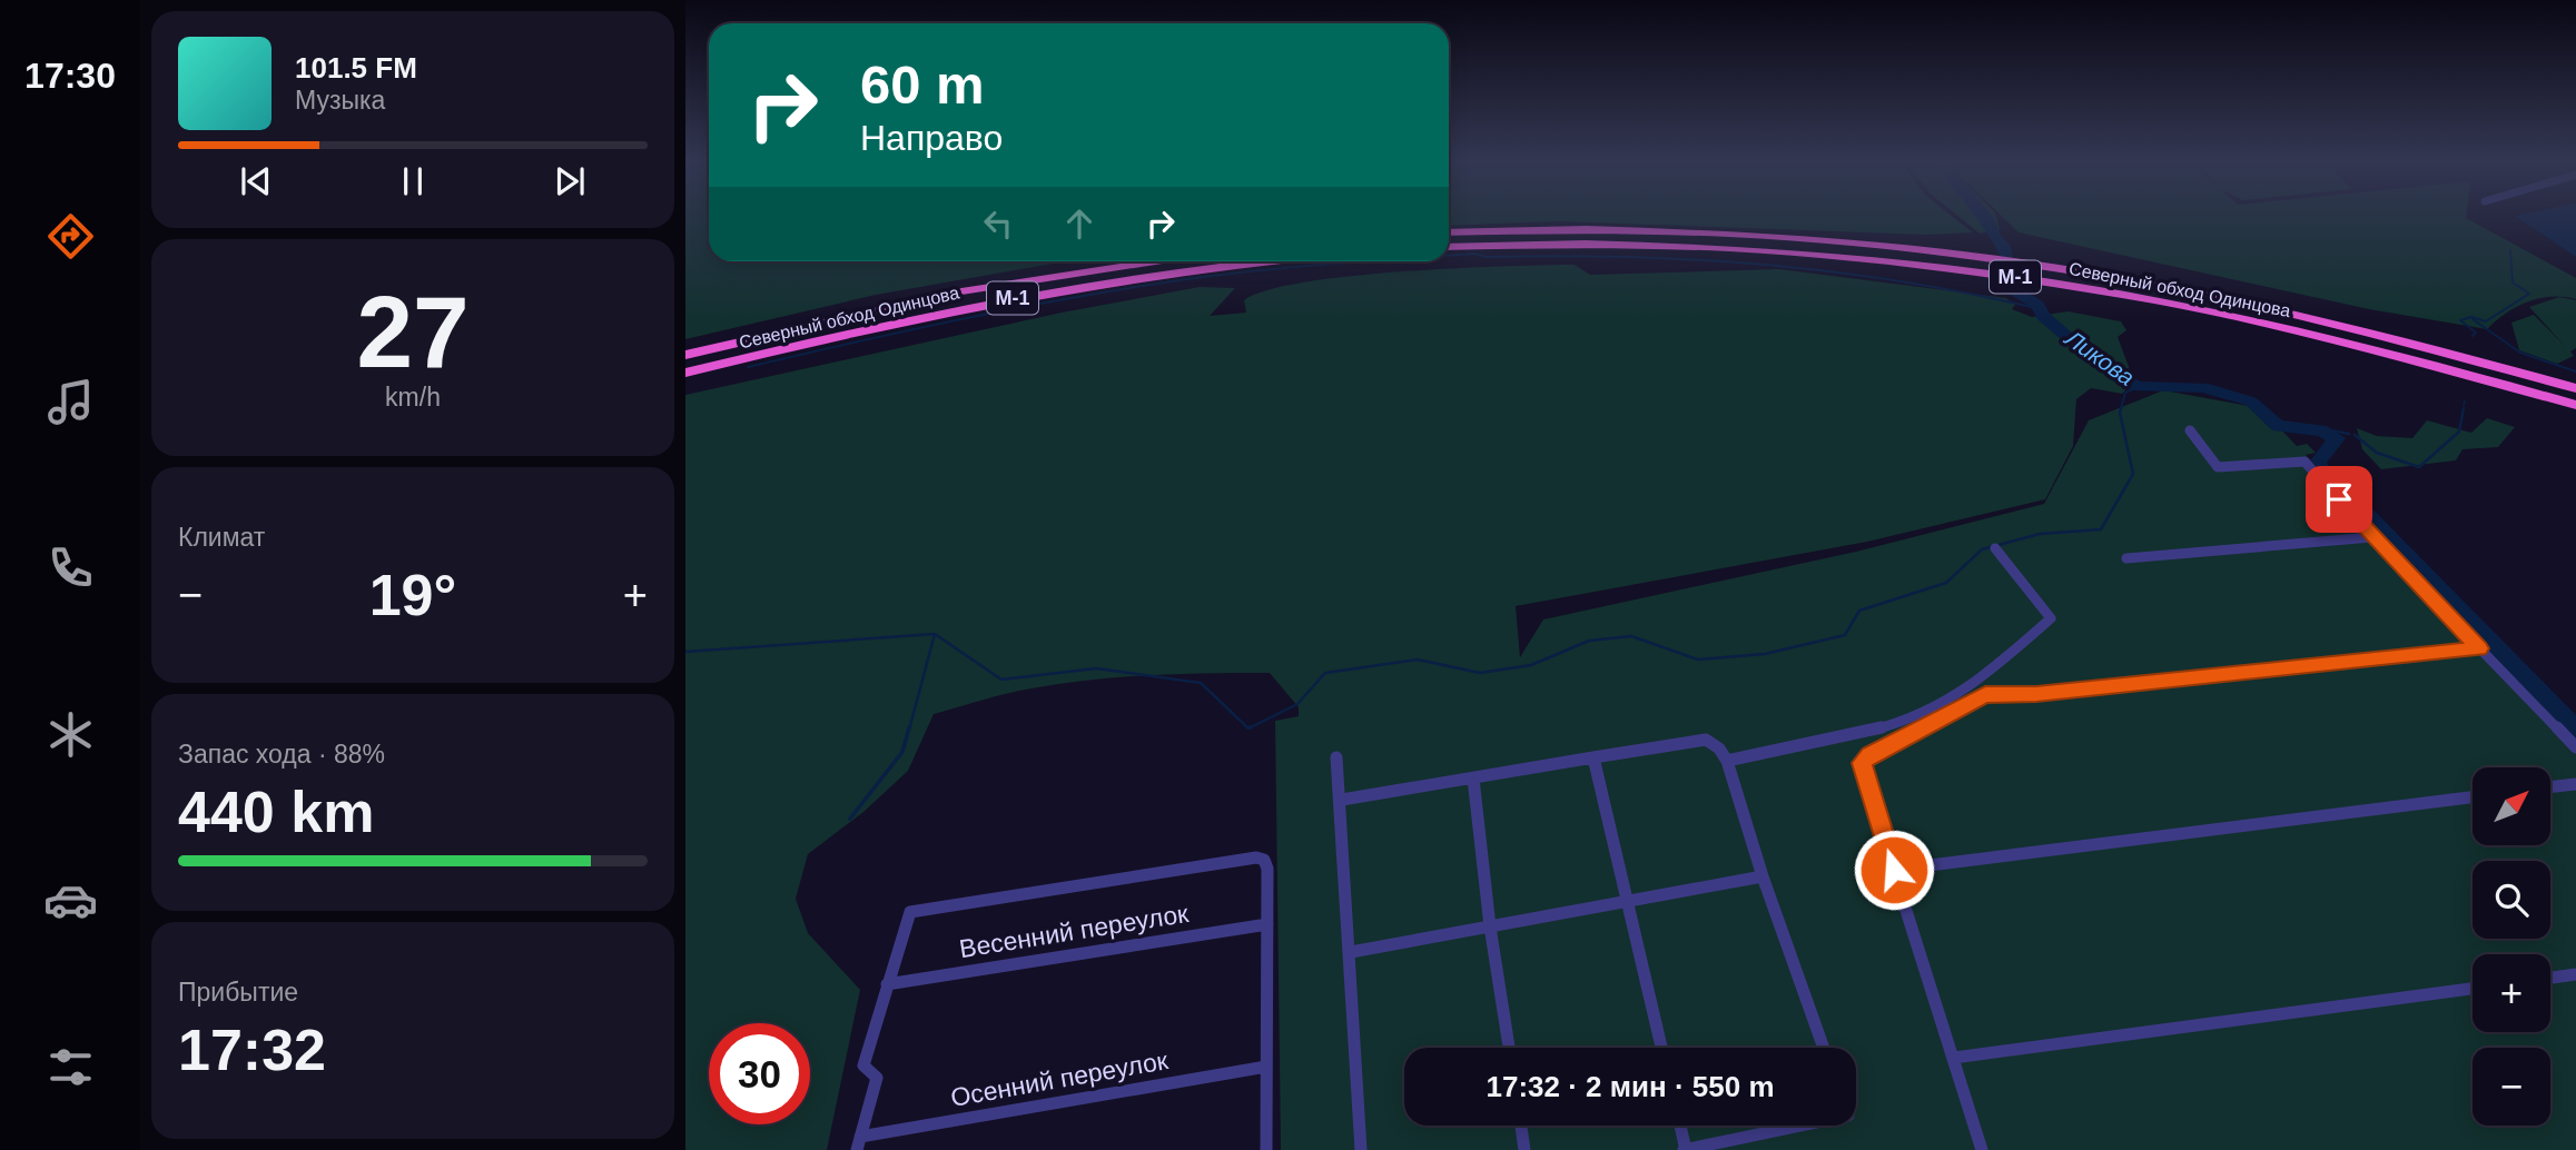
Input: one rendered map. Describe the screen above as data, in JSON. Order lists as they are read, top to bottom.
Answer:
{
  "streets": {
    "highway": ["М-1", "Северный обход Одинцова"],
    "street": ["Весенний переулок", "Осенний переулок"]
  },
  "water": ["Ликова"],
  "north": "top right",
  "page": {
    "tabs": "17:30",
    "turn": ["60 m", "Направо"],
    "song": ["101.5 FM", "Музыка"],
    "tile": [
      ["27", "km/h"],
      "Климат",
      ["Запас хода · 88%", "440 km"],
      ["Прибытие", "17:32"]
    ],
    "heat": ["−", "19°", "+"],
    "map_buttons": ["+", "−"],
    "limit": "30",
    "trip": "17:32 · 2 мин · 550 m"
  }
}
